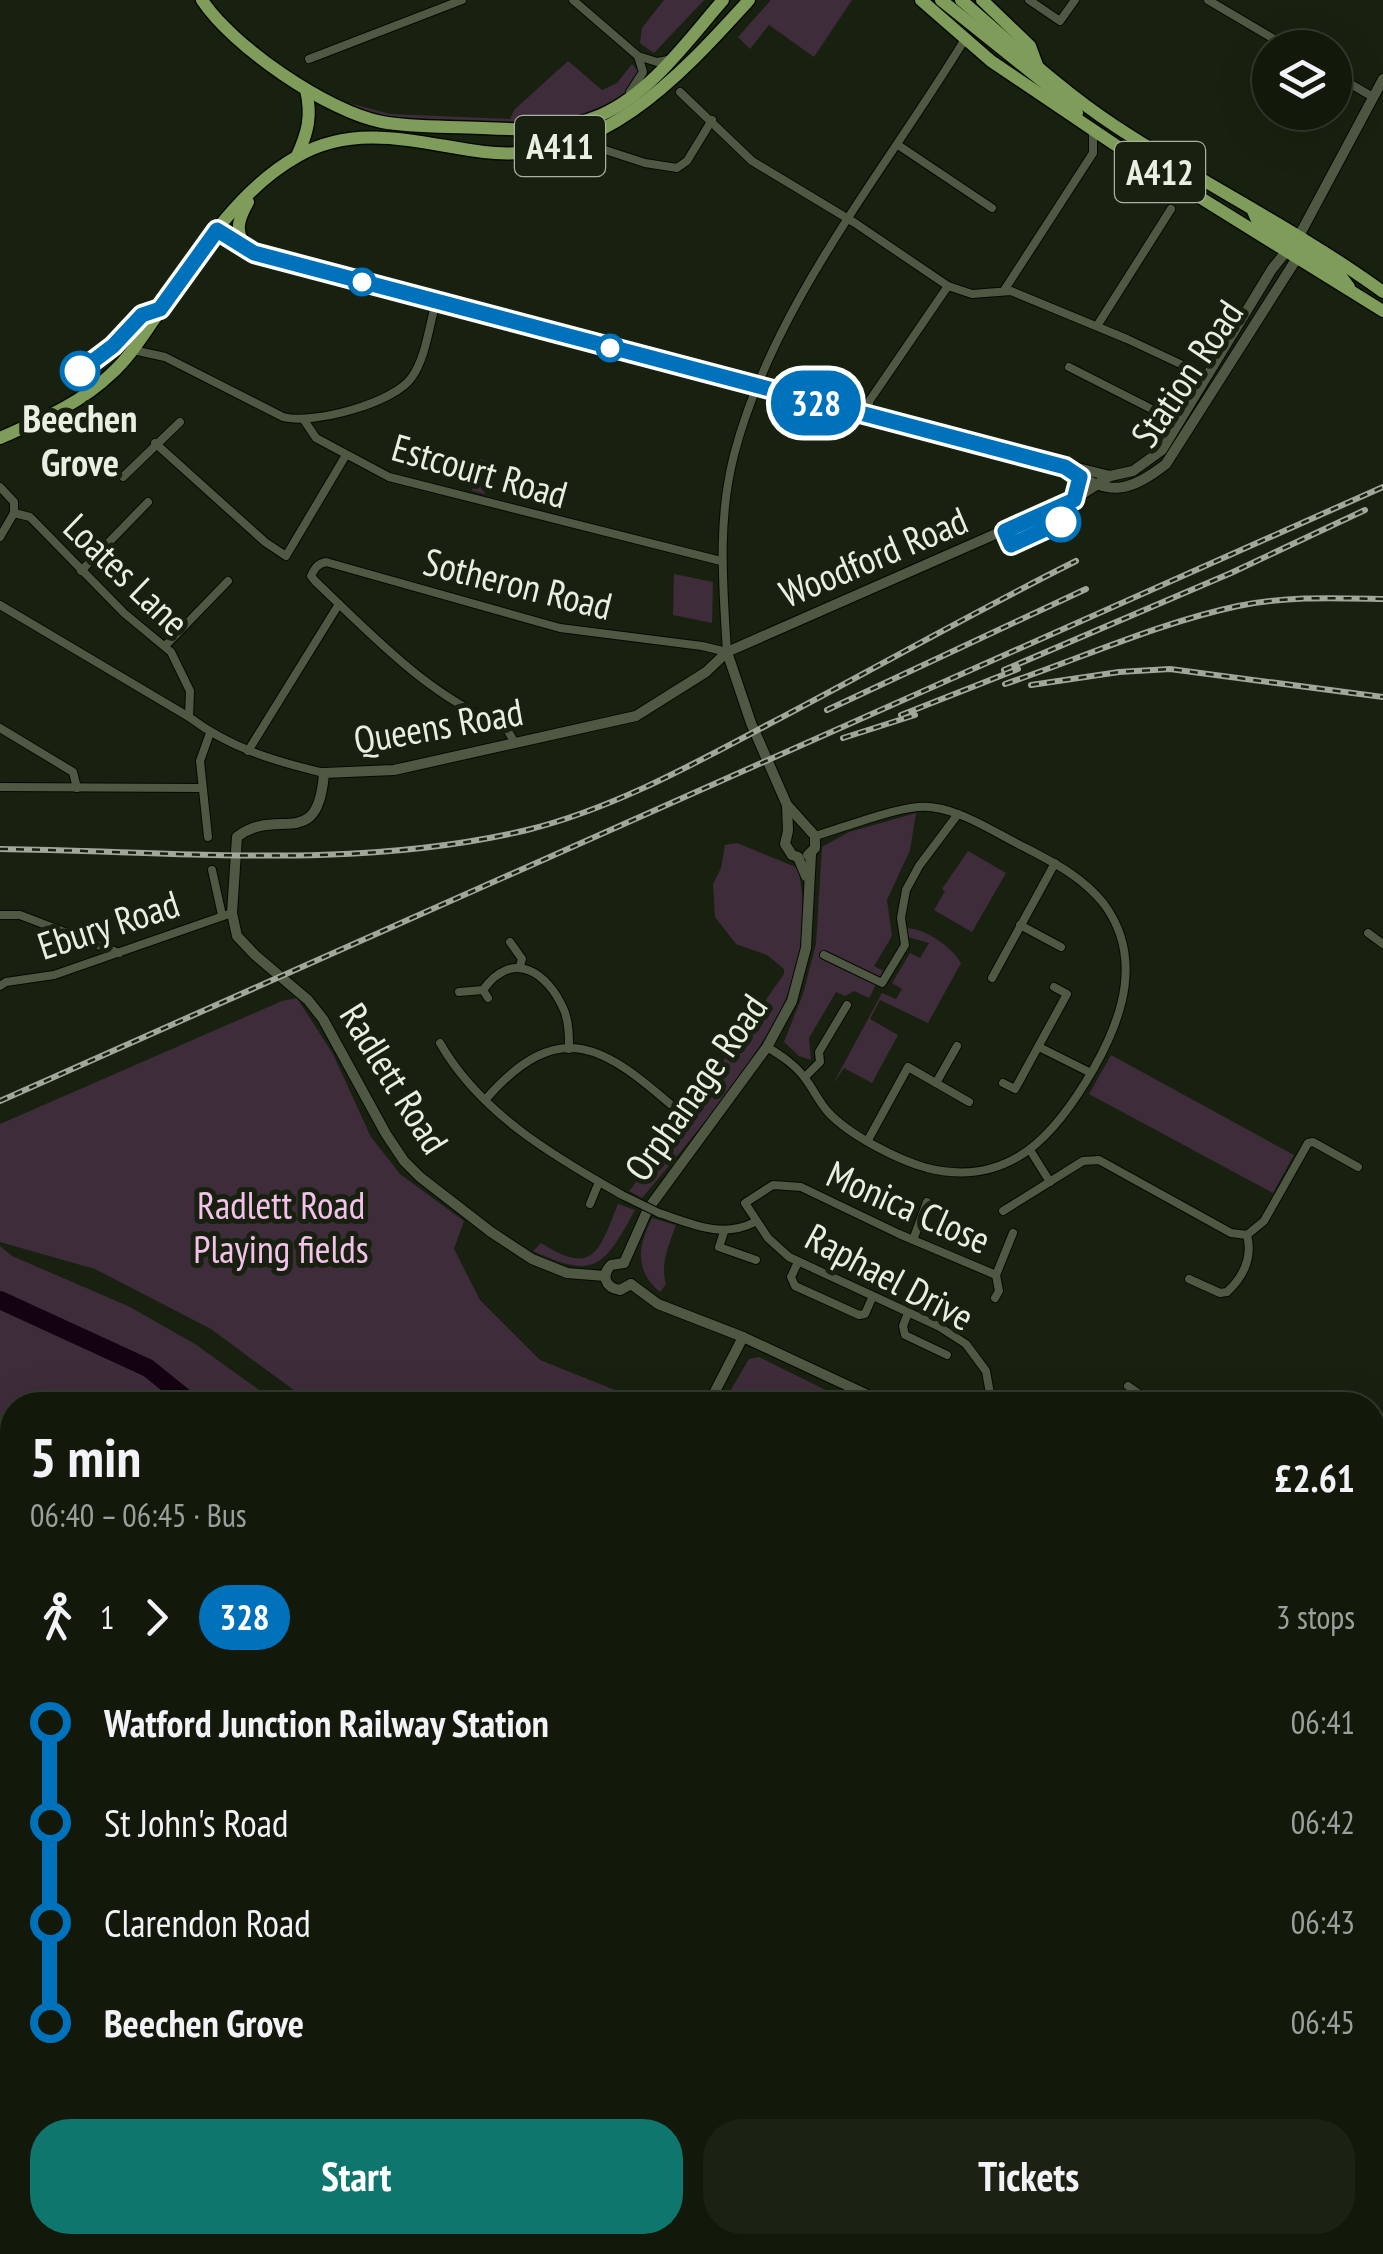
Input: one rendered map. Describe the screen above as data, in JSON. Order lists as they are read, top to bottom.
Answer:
{
  "streets": {
    "main road": ["A411", "A412"],
    "street": [
      "Station Road",
      "Estcourt Road",
      "Woodford Road",
      "Loates Lane",
      "Sotheron Road",
      "Queens Road",
      "Ebury Road",
      "Radlett Road",
      "Orphanage Road",
      "Monica Close",
      "Raphael Drive"
    ]
  },
  "crossings": [
    ["A411", "Estcourt Road"],
    ["A412", "Station Road"],
    ["Station Road", "Woodford Road"],
    ["Woodford Road", "Sotheron Road"],
    ["Woodford Road", "Queens Road"],
    ["Woodford Road", "Orphanage Road"],
    ["Loates Lane", "Queens Road"],
    ["Sotheron Road", "Queens Road"],
    ["Sotheron Road", "Orphanage Road"],
    ["Queens Road", "Orphanage Road"],
    ["Ebury Road", "Radlett Road"],
    ["Radlett Road", "Orphanage Road"],
    ["Monica Close", "Raphael Drive"]
  ],
  "parks": ["Radlett Road Playing fields"],
  "places": ["Beechen Grove"],
  "lines": ["bus line 328"],
  "page": {
    "on_map": "328",
    "heading": ["5 min", "06:40 – 06:45 · Bus", "£2.61"],
    "legs": ["1", "328", "3 stops"],
    "list": [
      {
        "name": "Watford Junction Railway Station",
        "value": "06:41"
      },
      {
        "name": "St John's Road",
        "value": "06:42"
      },
      {
        "name": "Clarendon Road",
        "value": "06:43"
      },
      {
        "name": "Beechen Grove",
        "value": "06:45"
      }
    ],
    "buttons": ["Start", "Tickets"]
  }
}
